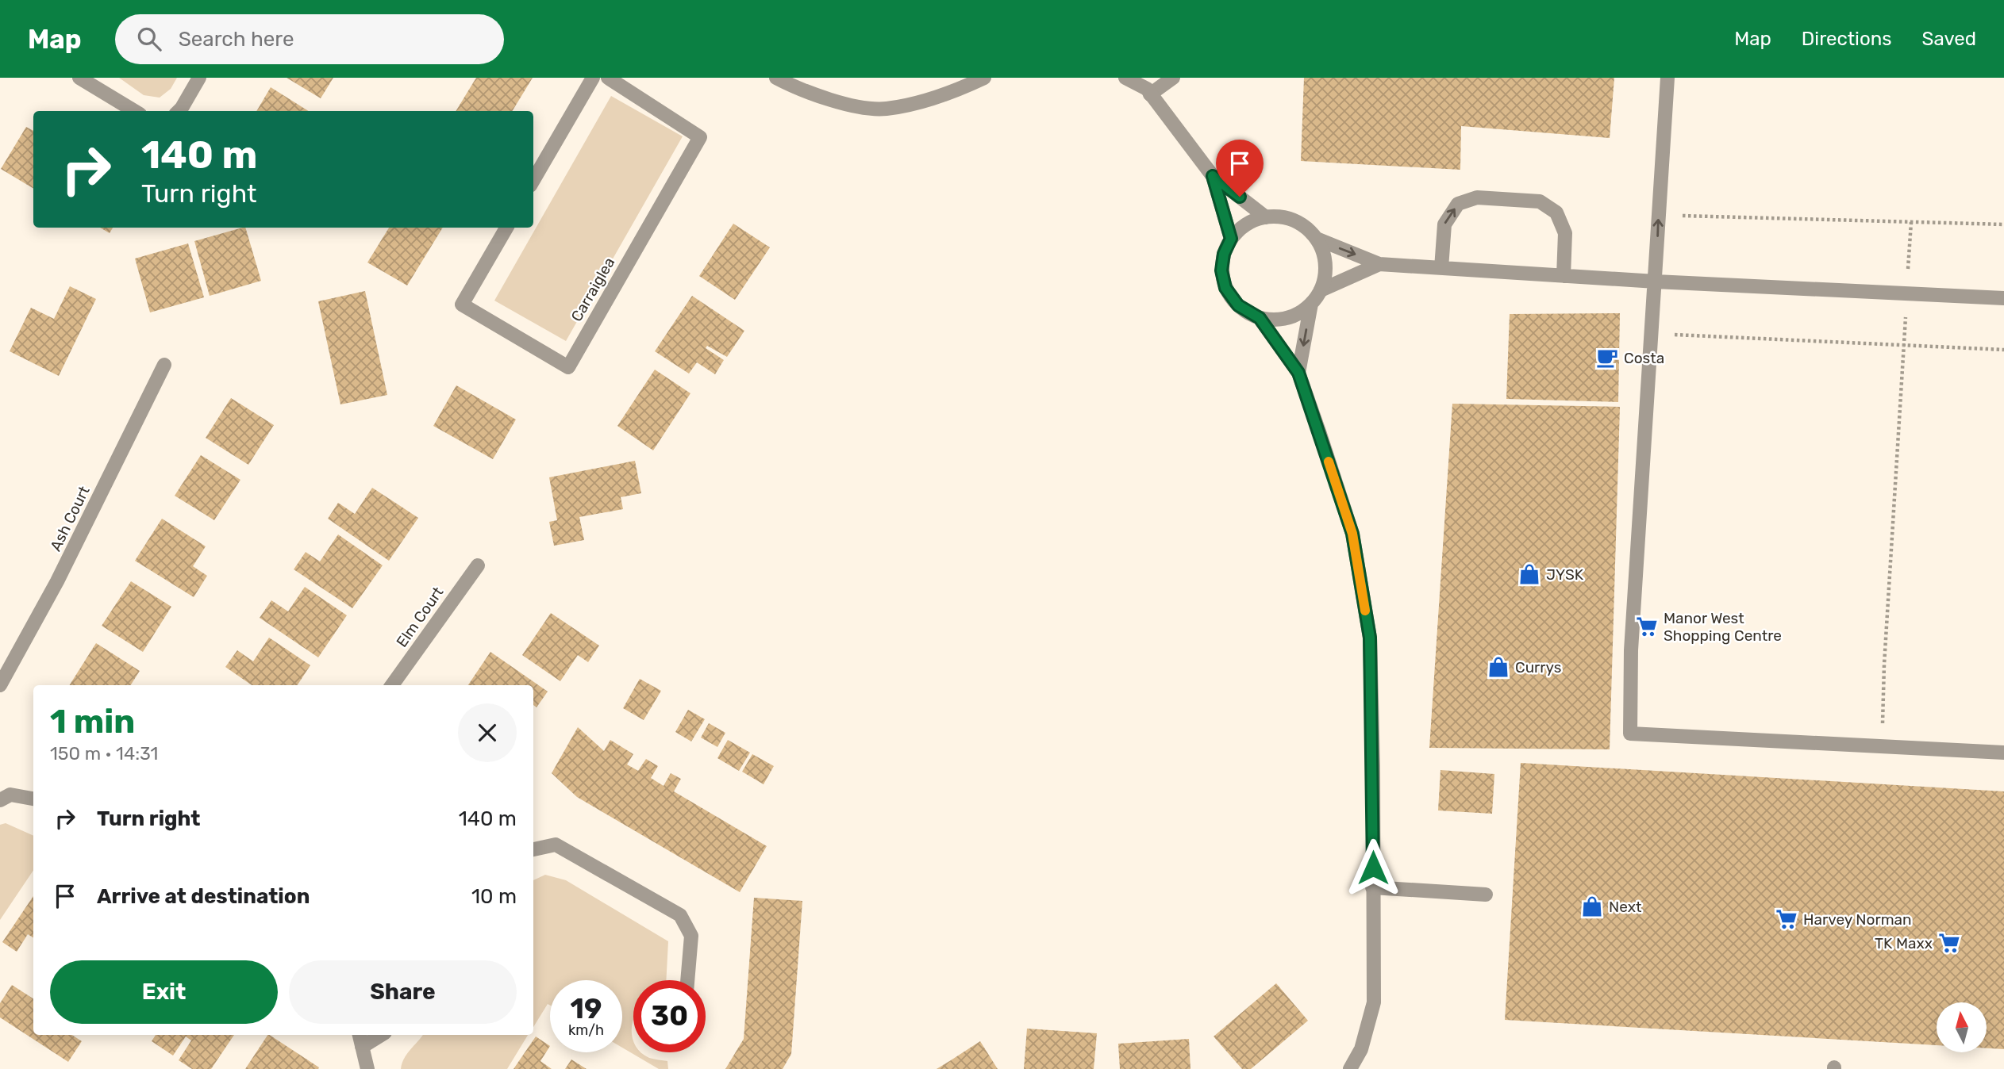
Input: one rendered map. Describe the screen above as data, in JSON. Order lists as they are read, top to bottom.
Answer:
{
  "streets": {
    "street": ["Carraiglea", "Ash Court", "Elm Court"]
  },
  "places": {
    "cafe": ["Costa"],
    "shop": ["JYSK", "Currys", "Next"],
    "supermarket": ["Manor West Shopping Centre", "Harvey Norman", "TK Maxx"]
  },
  "north": "top",
  "page": {
    "header": "Map",
    "search": "Search here",
    "nav": ["Map", "Directions", "Saved"],
    "turn": ["140 m", "Turn right"],
    "heading": ["1 min", "150 m · 14:31"],
    "list": [
      {
        "name": "Turn right",
        "value": "140 m"
      },
      {
        "name": "Arrive at destination",
        "value": "10 m"
      }
    ],
    "buttons": ["Exit", "Share"],
    "speed": "19 km/h",
    "limit": "30"
  }
}
